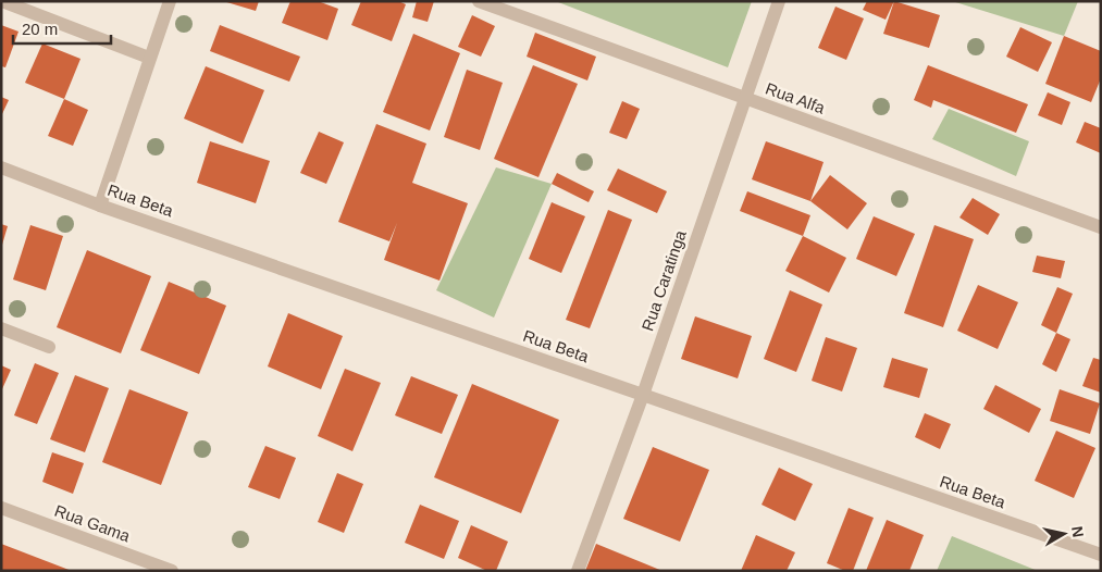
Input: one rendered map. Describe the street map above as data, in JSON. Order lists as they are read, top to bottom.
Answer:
{
  "streets": {
    "street": [
      "Rua Alfa",
      "Rua Beta",
      "Rua Caratinga",
      "Rua Gama"
    ]
  },
  "crossings": [
    ["Rua Alfa", "Rua Caratinga"],
    ["Rua Beta", "Rua Caratinga"]
  ],
  "scale_bar": "20 m",
  "north": "right"
}
